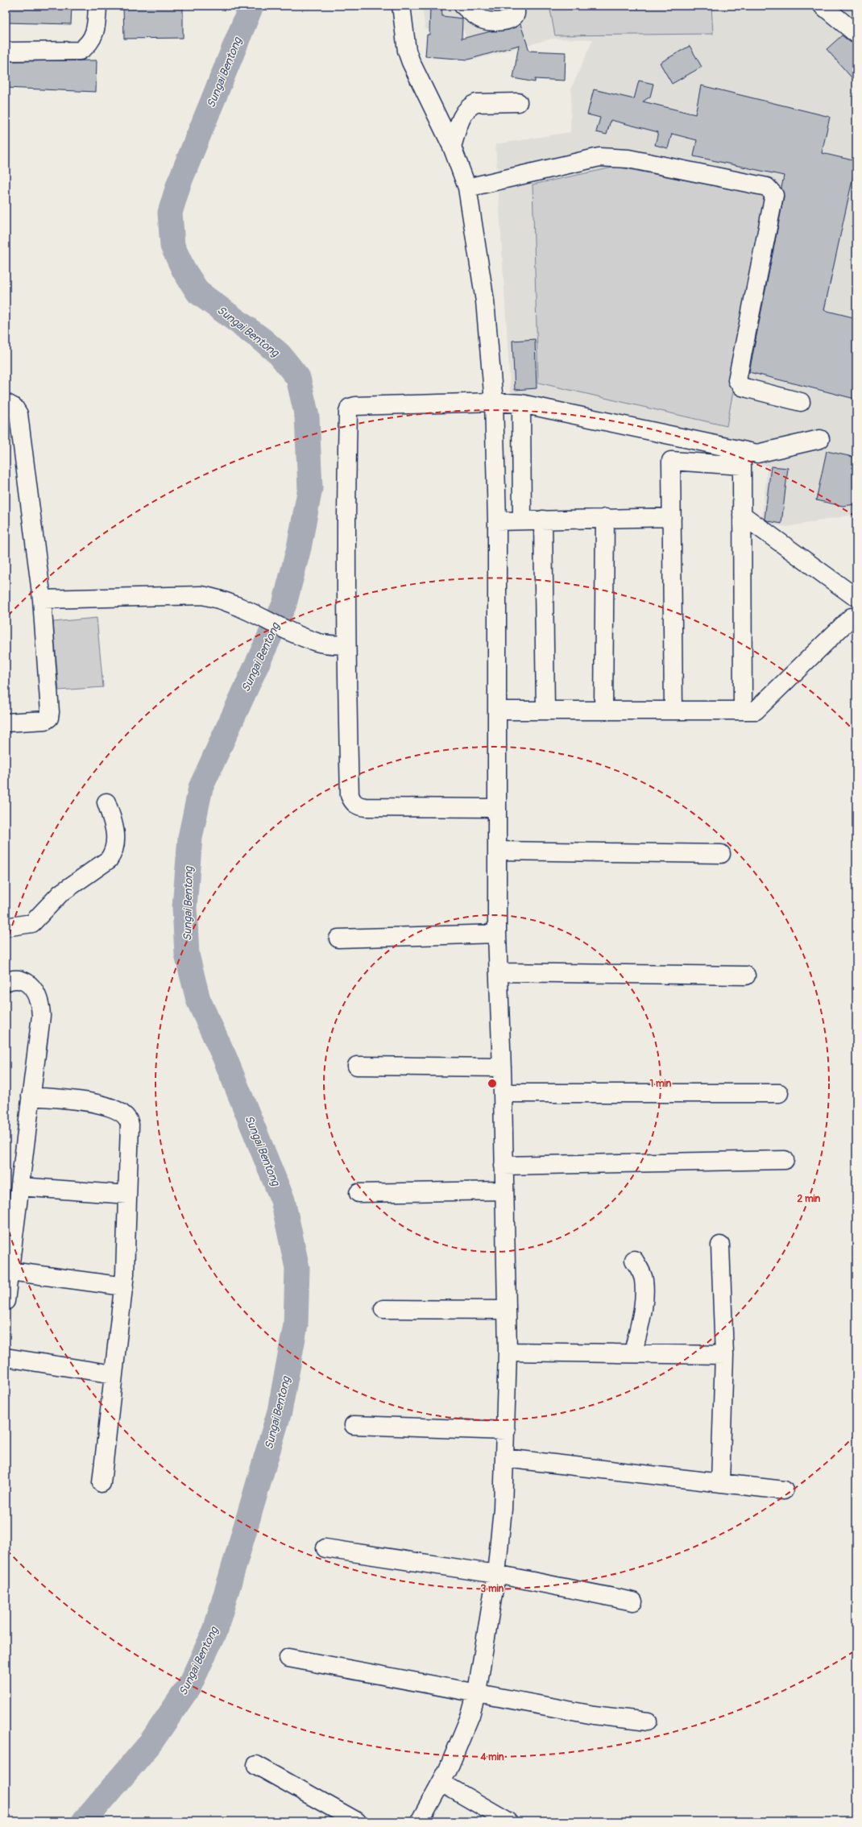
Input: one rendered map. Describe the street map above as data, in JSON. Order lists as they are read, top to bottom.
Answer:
{
  "water": ["Sungai Bentong"],
  "rings": [
    "1 min",
    "2 min",
    "3 min",
    "4 min"
  ]
}
